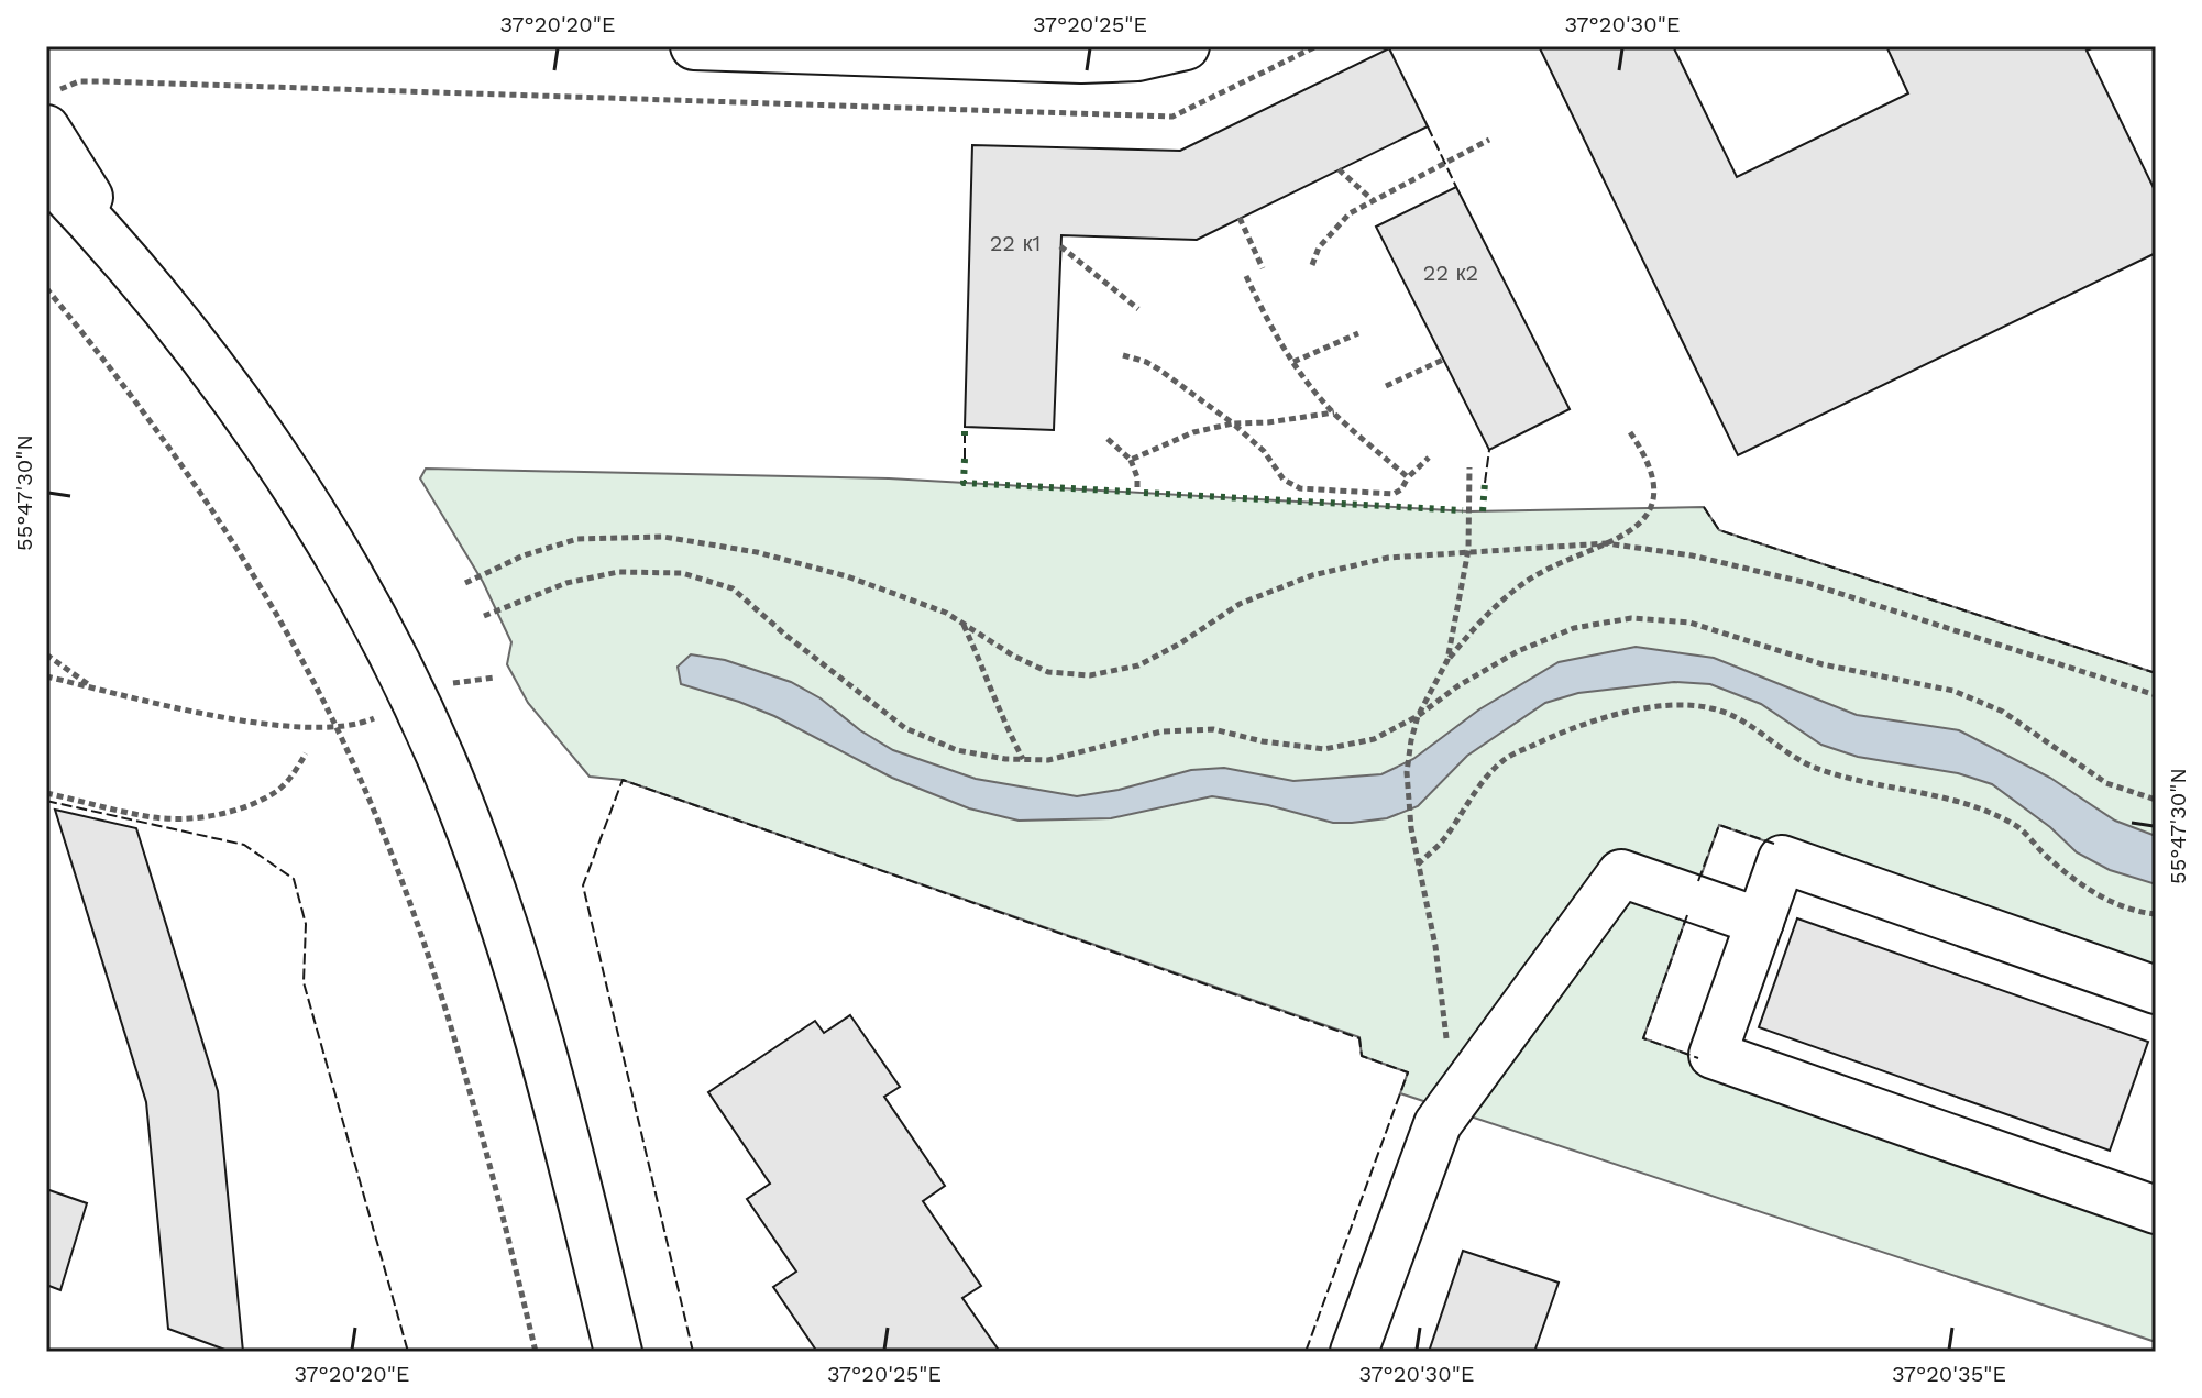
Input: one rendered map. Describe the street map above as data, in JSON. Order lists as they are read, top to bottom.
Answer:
{
  "house_numbers": ["22 к1", "22 к2"],
  "coordinates": [
    "37°20'20\"E",
    "37°20'25\"E",
    "37°20'30\"E",
    "55°47'30\"N",
    "37°20'35\"E"
  ]
}
